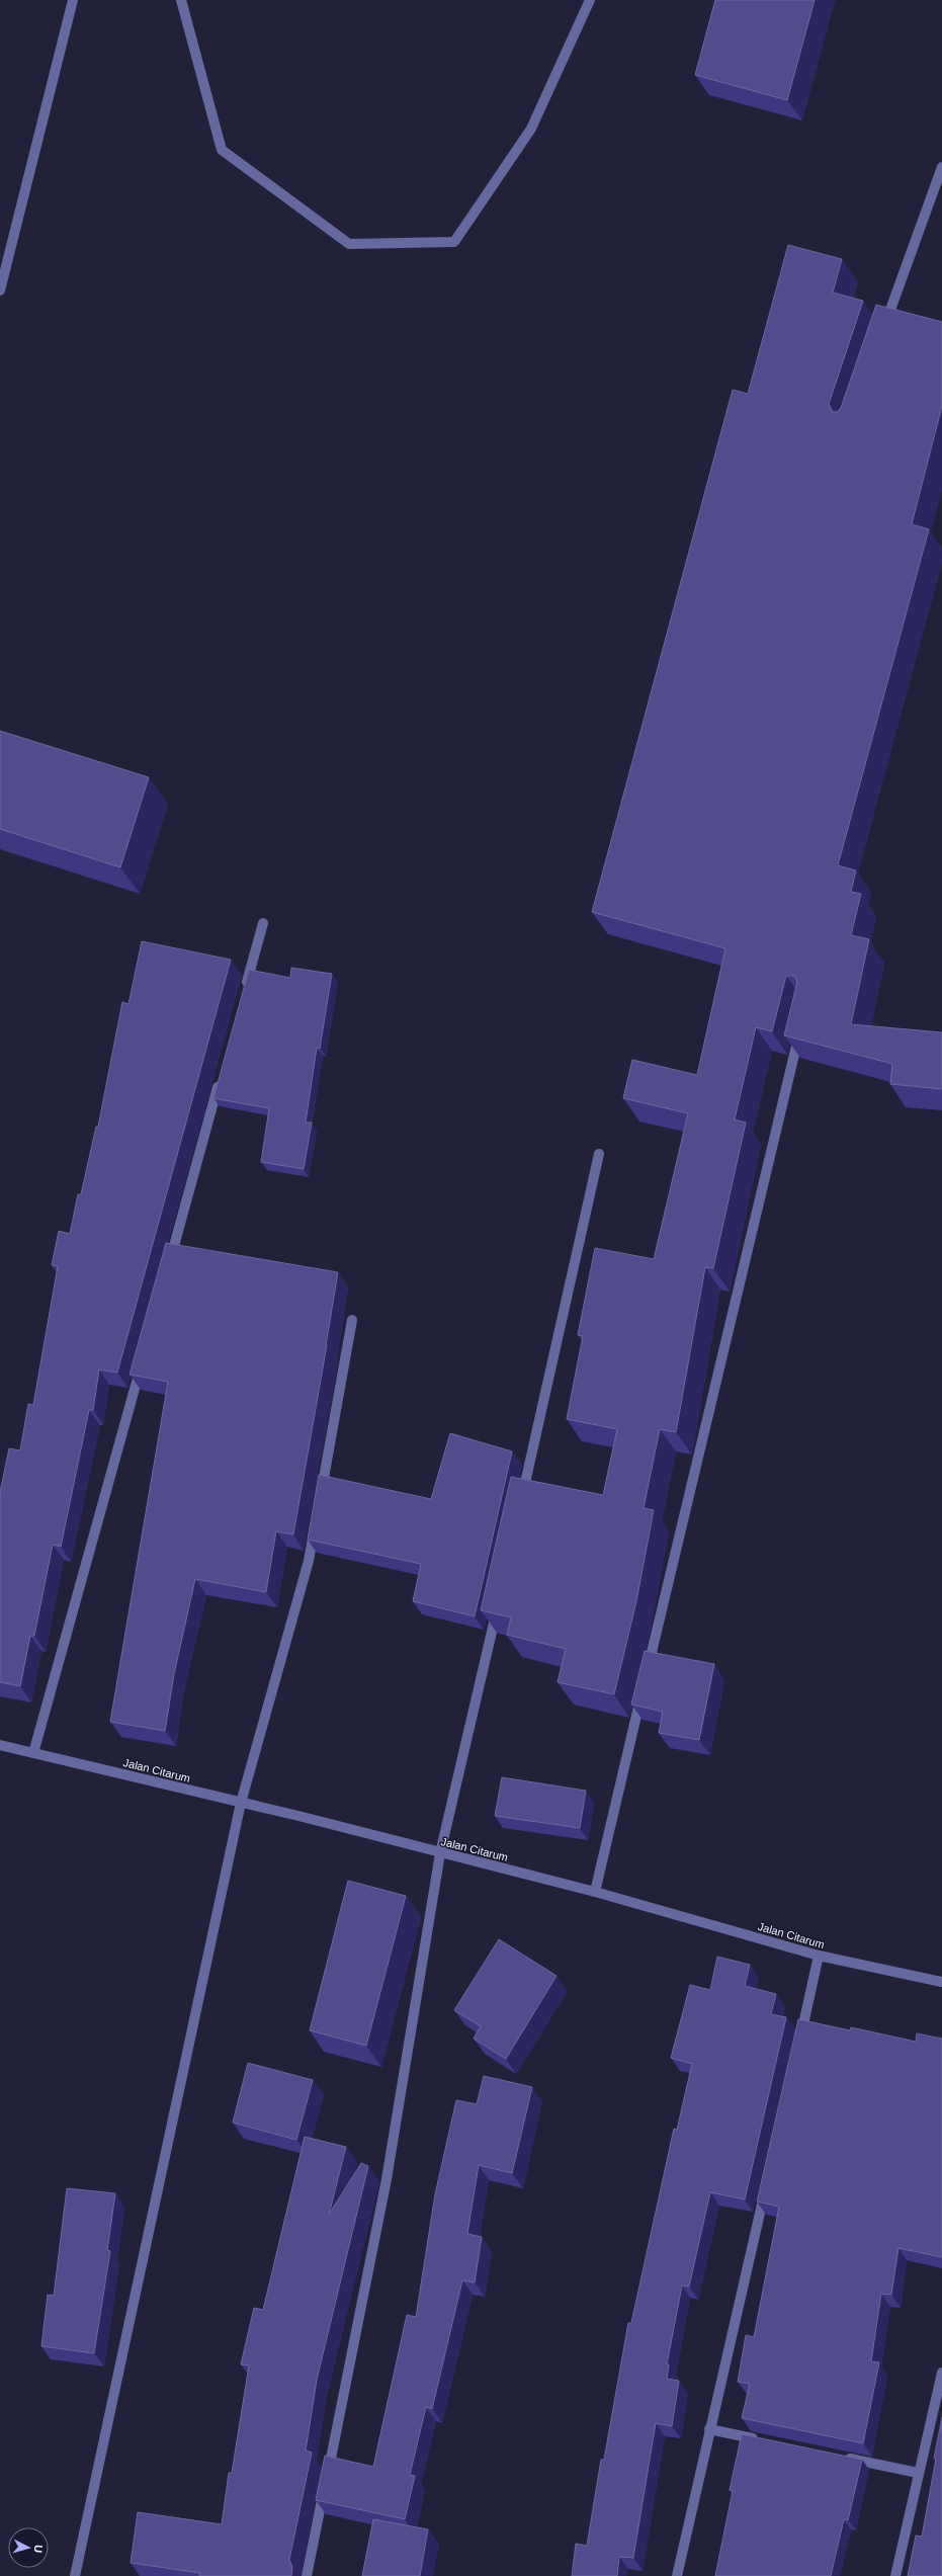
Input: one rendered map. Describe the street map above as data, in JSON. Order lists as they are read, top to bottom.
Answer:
{
  "streets": {
    "street": ["Jalan Citarum"]
  },
  "north": "right"
}
